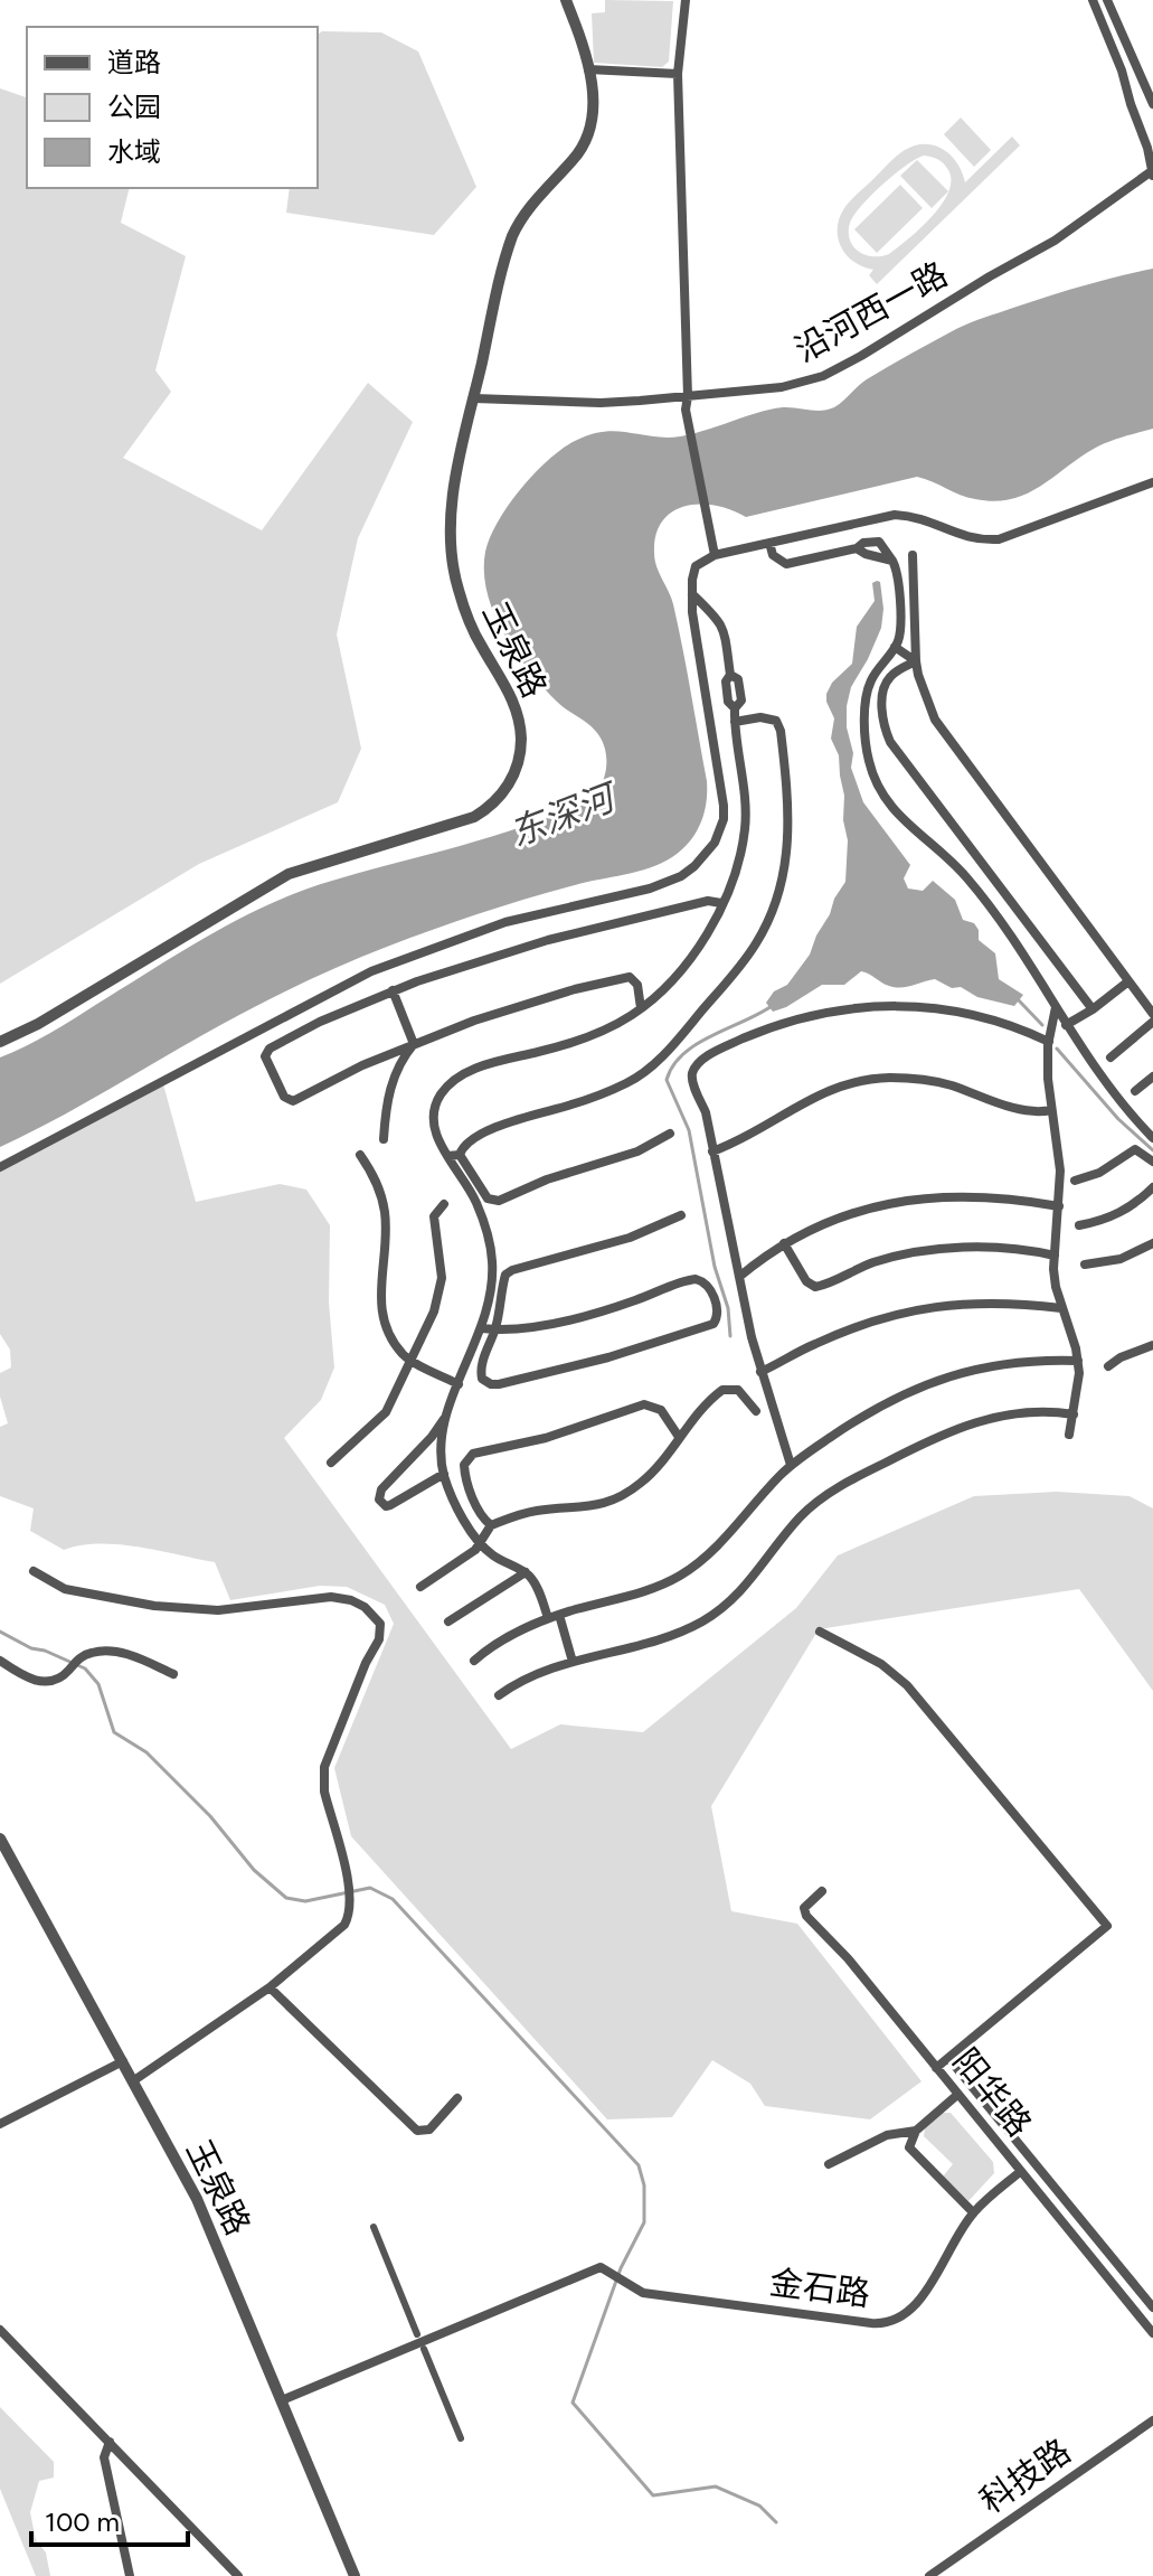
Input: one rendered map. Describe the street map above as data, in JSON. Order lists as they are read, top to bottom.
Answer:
{
  "streets": {
    "street": [
      "沿河西一路",
      "玉泉路",
      "阳华路",
      "金石路",
      "科技路"
    ]
  },
  "crossings": [
    ["沿河西一路", "玉泉路"],
    ["玉泉路", "金石路"],
    ["阳华路", "金石路"]
  ],
  "water": ["东深河"],
  "legend": ["道路", "公园", "水域"],
  "scale_bar": "100 m"
}
